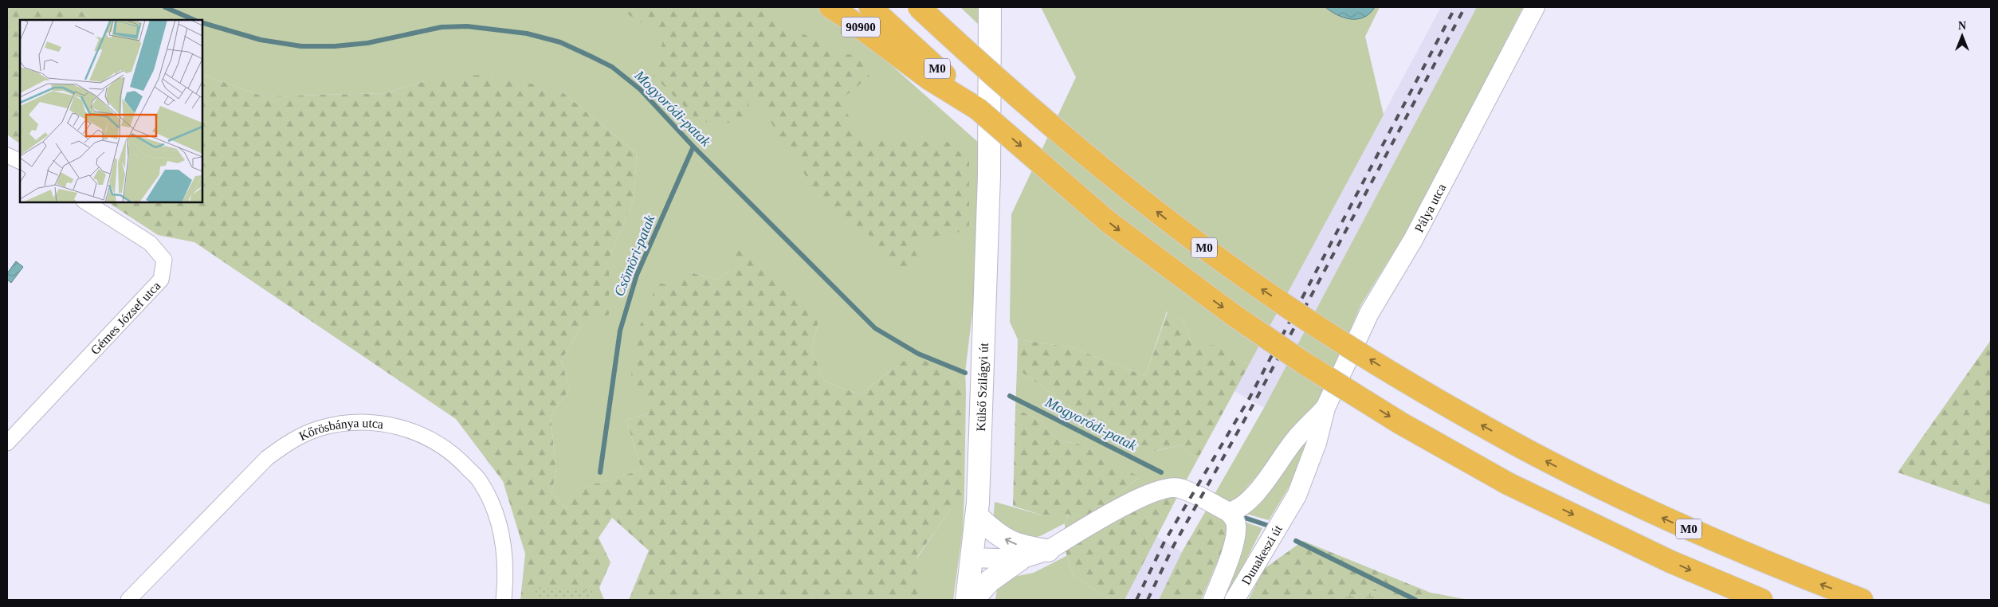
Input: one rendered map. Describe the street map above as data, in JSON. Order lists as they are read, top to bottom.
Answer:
{
  "streets": {
    "highway": ["90900", "M0"],
    "main road": ["Külső Szilágyi út"],
    "street": [
      "Pálya utca",
      "Gémes József utca",
      "Kőrösbánya utca",
      "Dunakeszi út"
    ]
  },
  "crossings": [
    ["90900", "M0"],
    ["Pálya utca", "Dunakeszi út"]
  ],
  "water": ["Mogyoródi-patak", "Csömöri-patak"],
  "north": "top"
}
